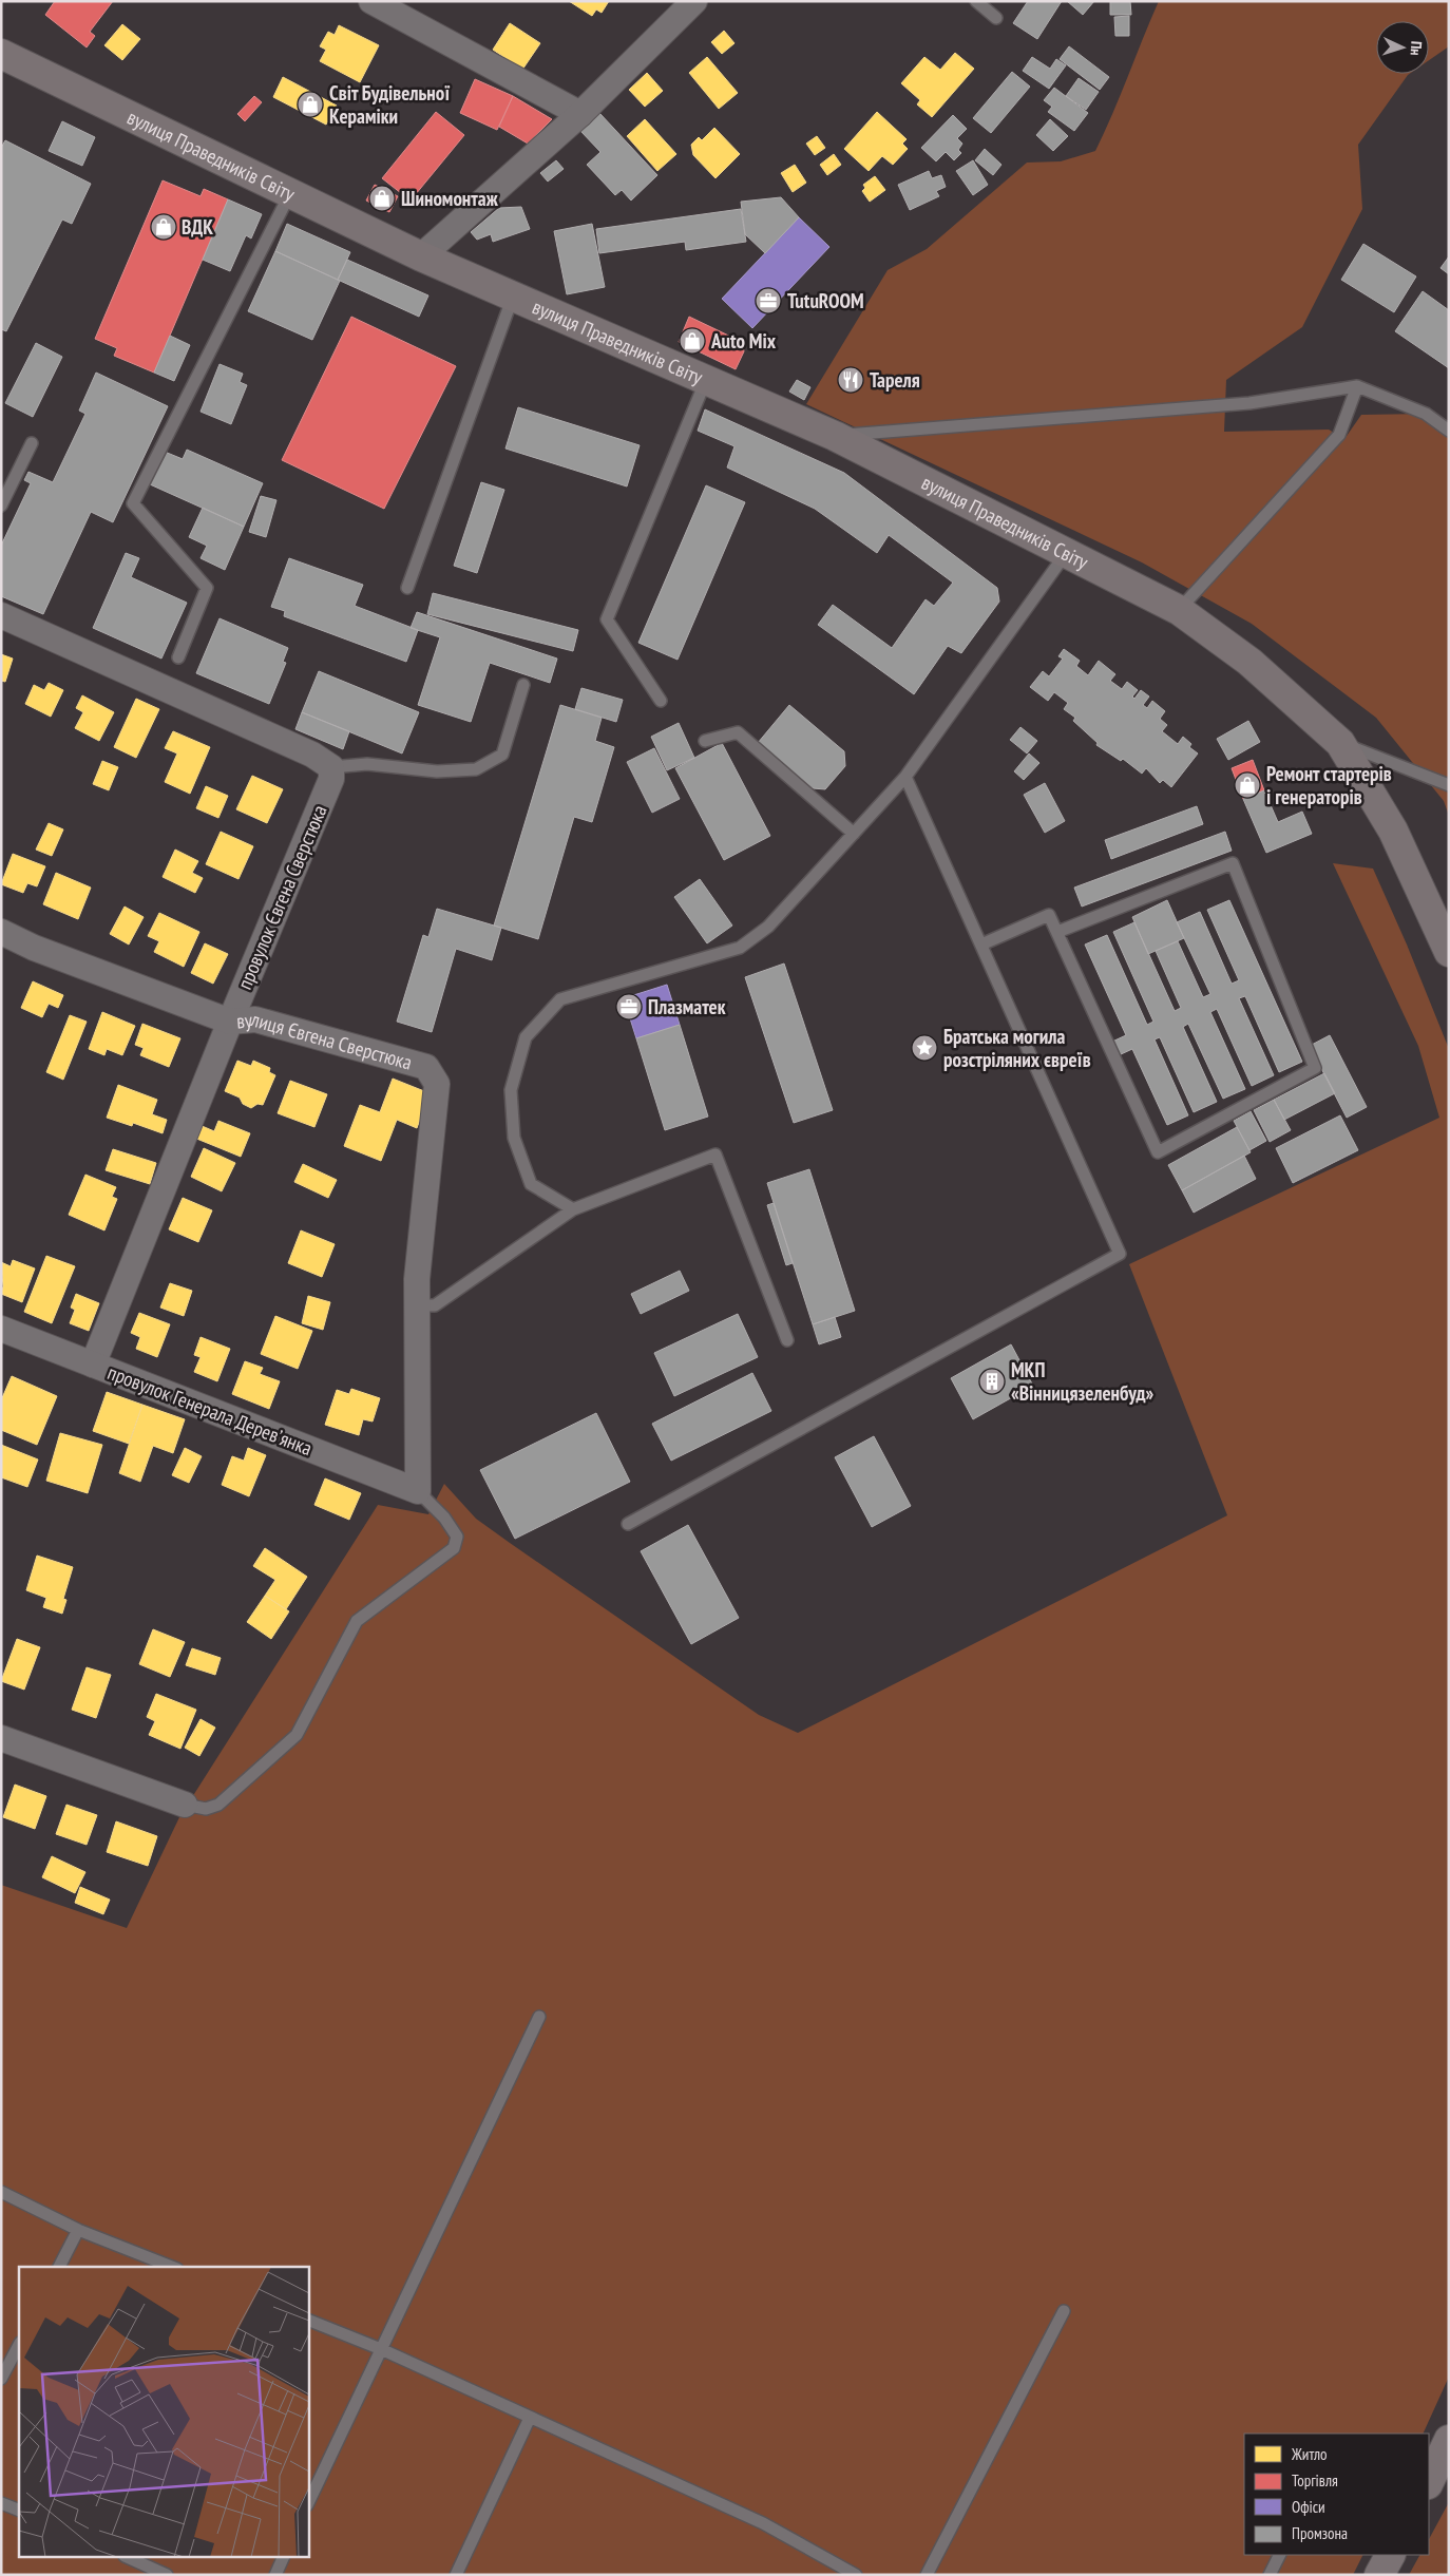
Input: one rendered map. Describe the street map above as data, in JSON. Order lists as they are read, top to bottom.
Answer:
{
  "streets": {
    "main road": ["вулиця Праведників Світу"],
    "street": ["провулок Євгена Сверстюка", "вулиця Євгена Сверстюка", "провулок Генерала Деревʼянка"]
  },
  "crossings": [
    ["провулок Євгена Сверстюка", "вулиця Євгена Сверстюка"],
    ["провулок Євгена Сверстюка", "провулок Генерала Деревʼянка"],
    ["вулиця Євгена Сверстюка", "провулок Генерала Деревʼянка"]
  ],
  "places": {
    "shop": [
      "Світ Будівельної Кераміки",
      "Шиномонтаж",
      "ВДК",
      "Auto Mix",
      "Ремонт стартерів і генераторів"
    ],
    "office": ["TutuROOM", "Плазматек"],
    "restaurant": ["Тареля"],
    "place": ["Братська могила розстріляних євреїв"],
    "building": ["МКП «Вінницязеленбуд»"]
  },
  "legend": [
    "Житло",
    "Торгівля",
    "Офіси",
    "Промзона"
  ],
  "north": "right"
}
